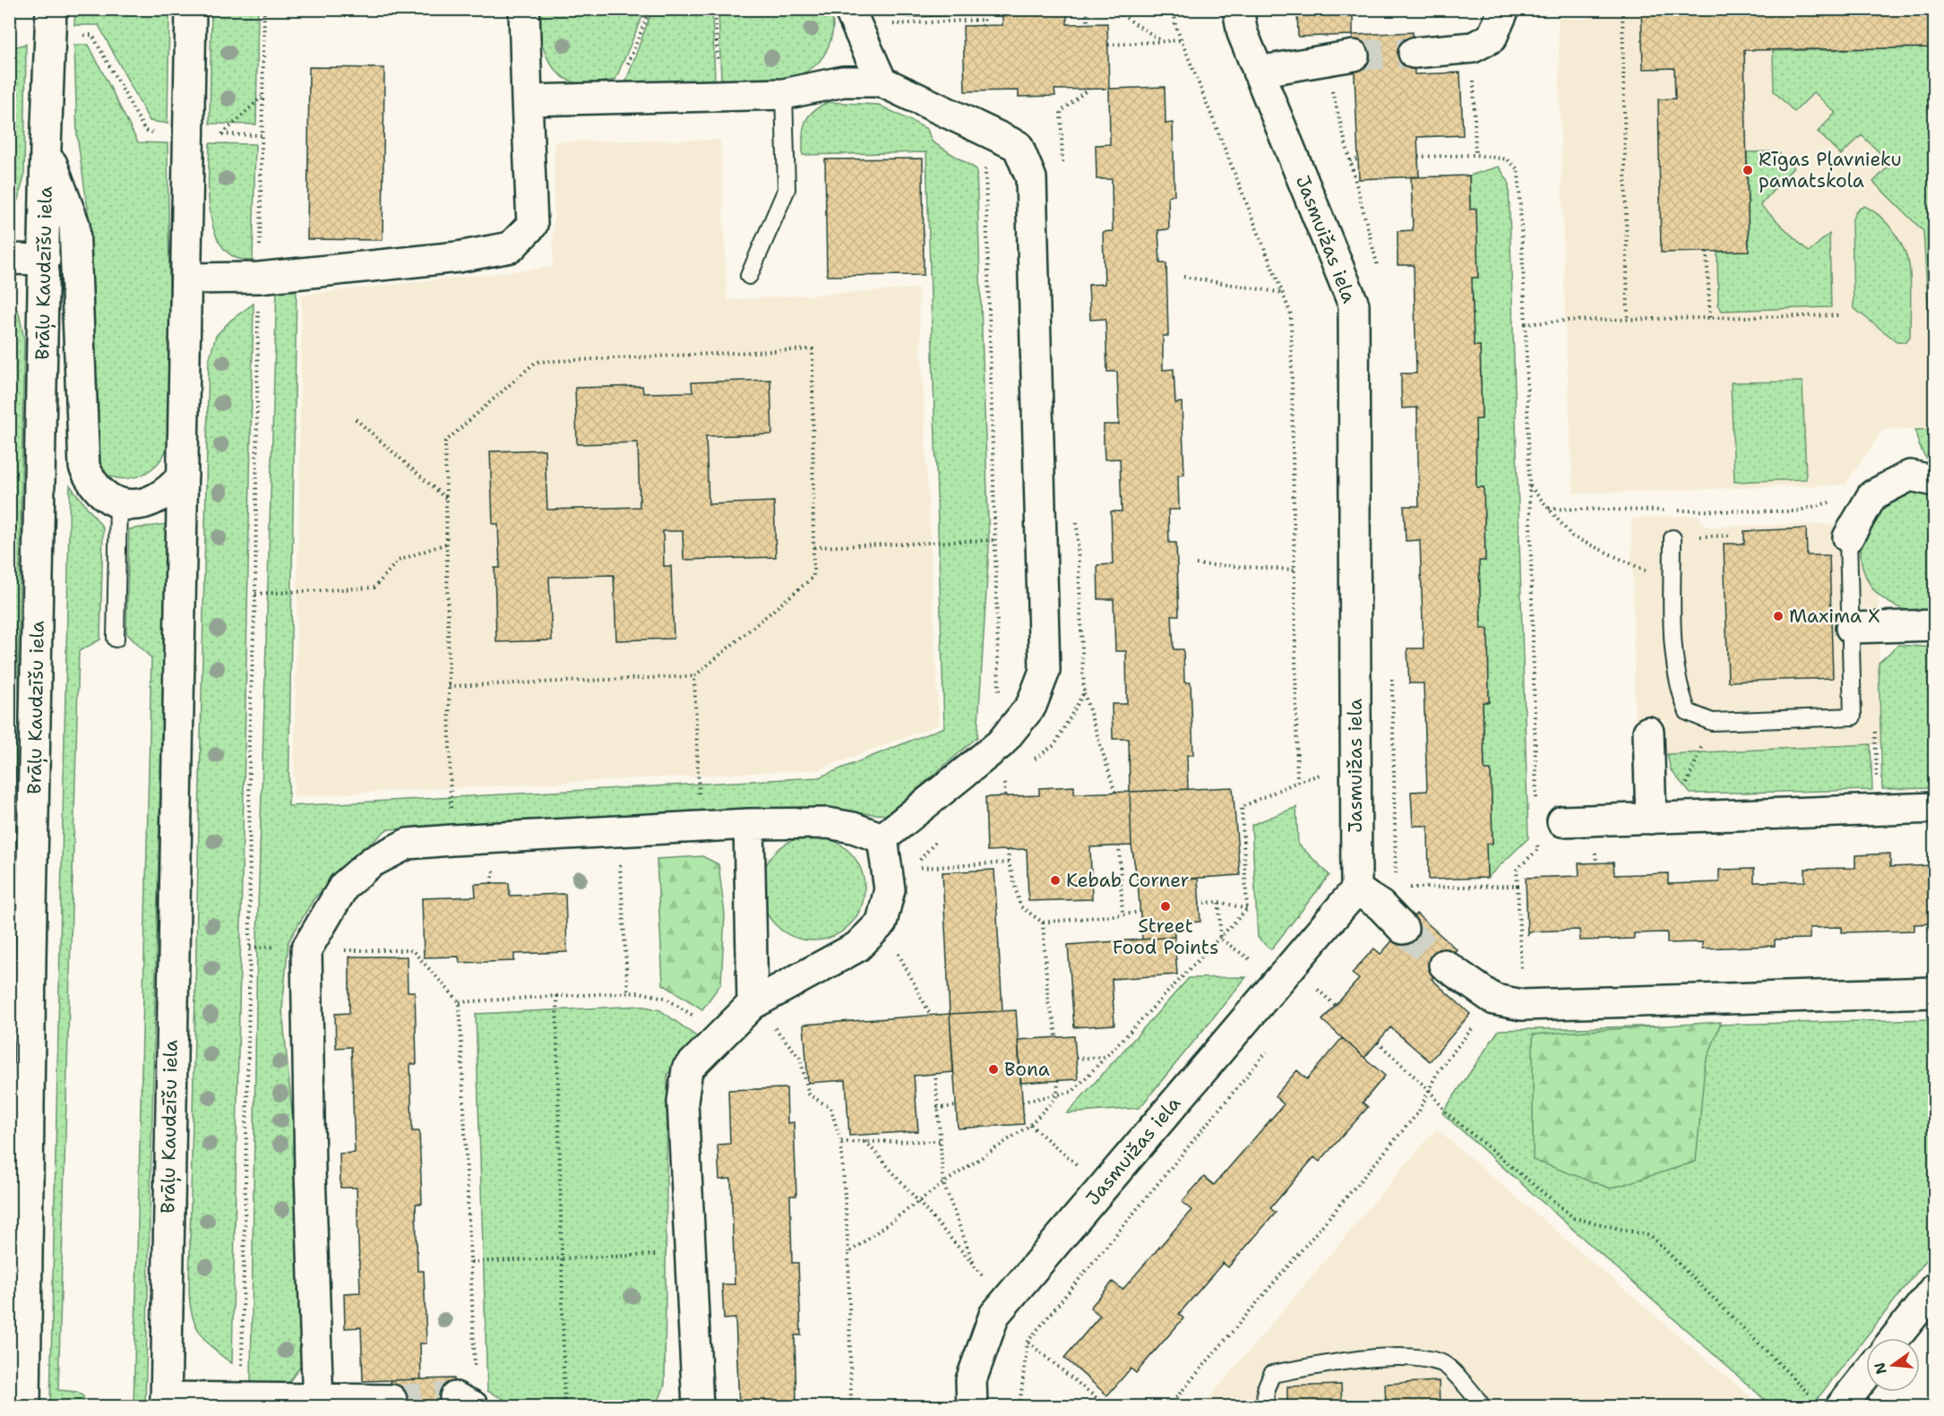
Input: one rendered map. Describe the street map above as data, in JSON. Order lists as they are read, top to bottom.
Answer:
{
  "streets": {
    "street": ["Jasmuižas iela", "Brāļu Kaudzīšu iela"]
  },
  "places": [
    "Rīgas Pļavnieku pamatskola",
    "Maxima X",
    "Kebab Corner",
    "Street Food Points",
    "Bona"
  ],
  "north": "left"
}
